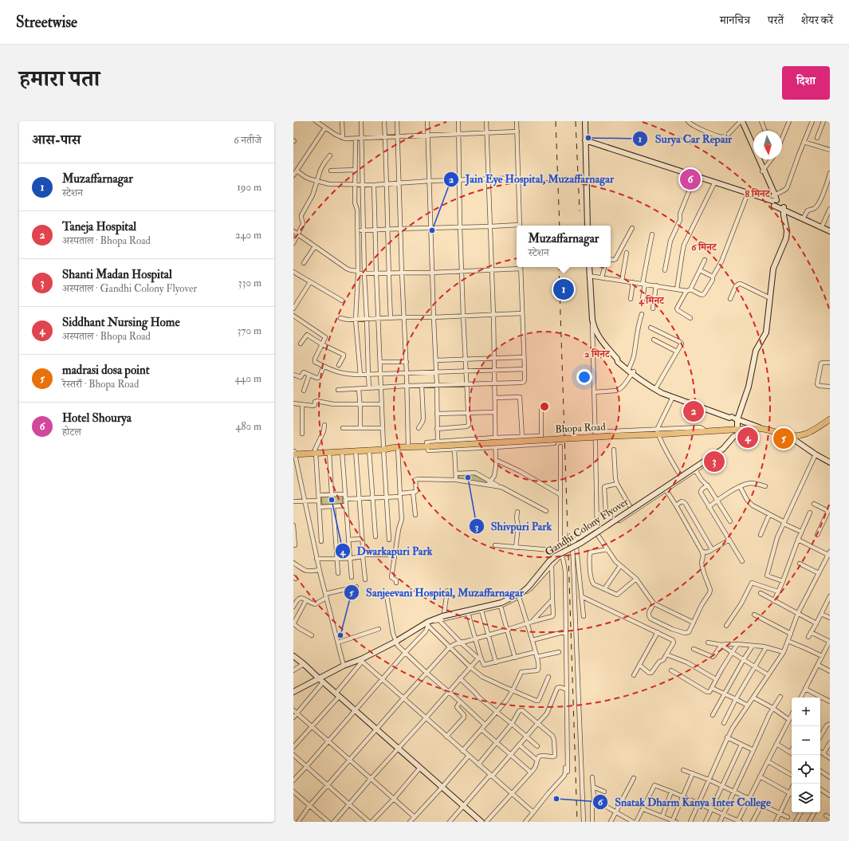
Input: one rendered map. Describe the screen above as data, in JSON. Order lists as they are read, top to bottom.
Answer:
{
  "streets": {
    "main road": ["Bhopa Road"],
    "street": ["Gandhi Colony Flyover"]
  },
  "crossings": [
    ["Bhopa Road", "Gandhi Colony Flyover"]
  ],
  "places": [
    "Surya Car Repair",
    "Jain Eye Hospital, Muzaffarnagar",
    "Shivpuri Park",
    "Dwarkapuri Park",
    "Sanjeevani Hospital, Muzaffarnagar",
    "Snatak Dharm Kanya Inter College"
  ],
  "north": "bottom",
  "page": {
    "header": "Streetwise",
    "nav": ["मानचित्र", "परतें", "शेयर करें"],
    "title": "हमारा पता",
    "buttons": "दिशा",
    "heading": ["आस-पास", "6 नतीजे"],
    "list": [
      {
        "mark": "1",
        "name": "Muzaffarnagar",
        "note": "स्टेशन",
        "value": "190 m"
      },
      {
        "mark": "2",
        "name": "Taneja Hospital",
        "note": "अस्पताल · Bhopa Road",
        "value": "240 m"
      },
      {
        "mark": "3",
        "name": "Shanti Madan Hospital",
        "note": "अस्पताल · Gandhi Colony Flyover",
        "value": "330 m"
      },
      {
        "mark": "4",
        "name": "Siddhant Nursing Home",
        "note": "अस्पताल · Bhopa Road",
        "value": "370 m"
      },
      {
        "mark": "5",
        "name": "madrasi dosa point",
        "note": "रेस्तराँ · Bhopa Road",
        "value": "440 m"
      },
      {
        "mark": "6",
        "name": "Hotel Shourya",
        "note": "होटल",
        "value": "480 m"
      }
    ],
    "pins": [
      "6",
      "1",
      "2",
      "4",
      "5",
      "3"
    ],
    "popup": ["Muzaffarnagar", "स्टेशन"],
    "map_buttons": ["+", "−"]
  },
  "rings": [
    "8 मिनट",
    "6 मिनट",
    "4 मिनट",
    "2 मिनट"
  ]
}
